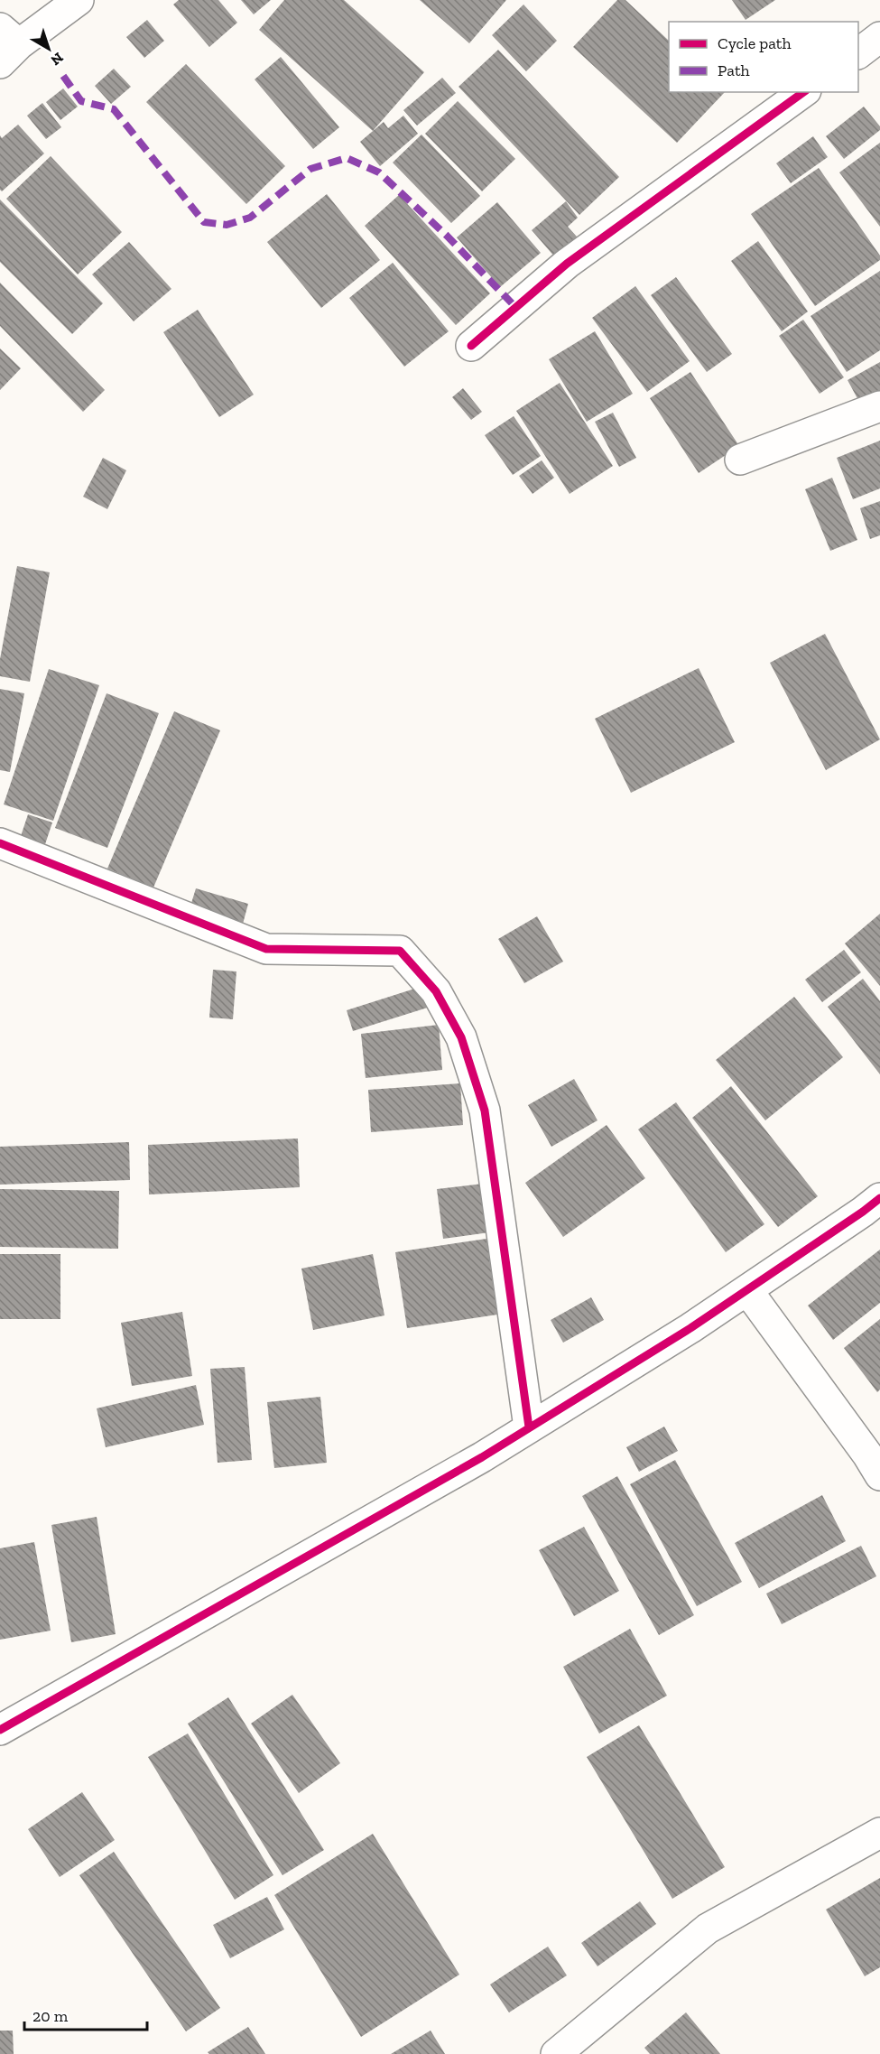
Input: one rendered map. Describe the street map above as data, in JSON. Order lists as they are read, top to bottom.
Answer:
{
  "legend": ["Cycle path", "Path"],
  "scale_bar": "20 m",
  "north": "bottom right"
}
